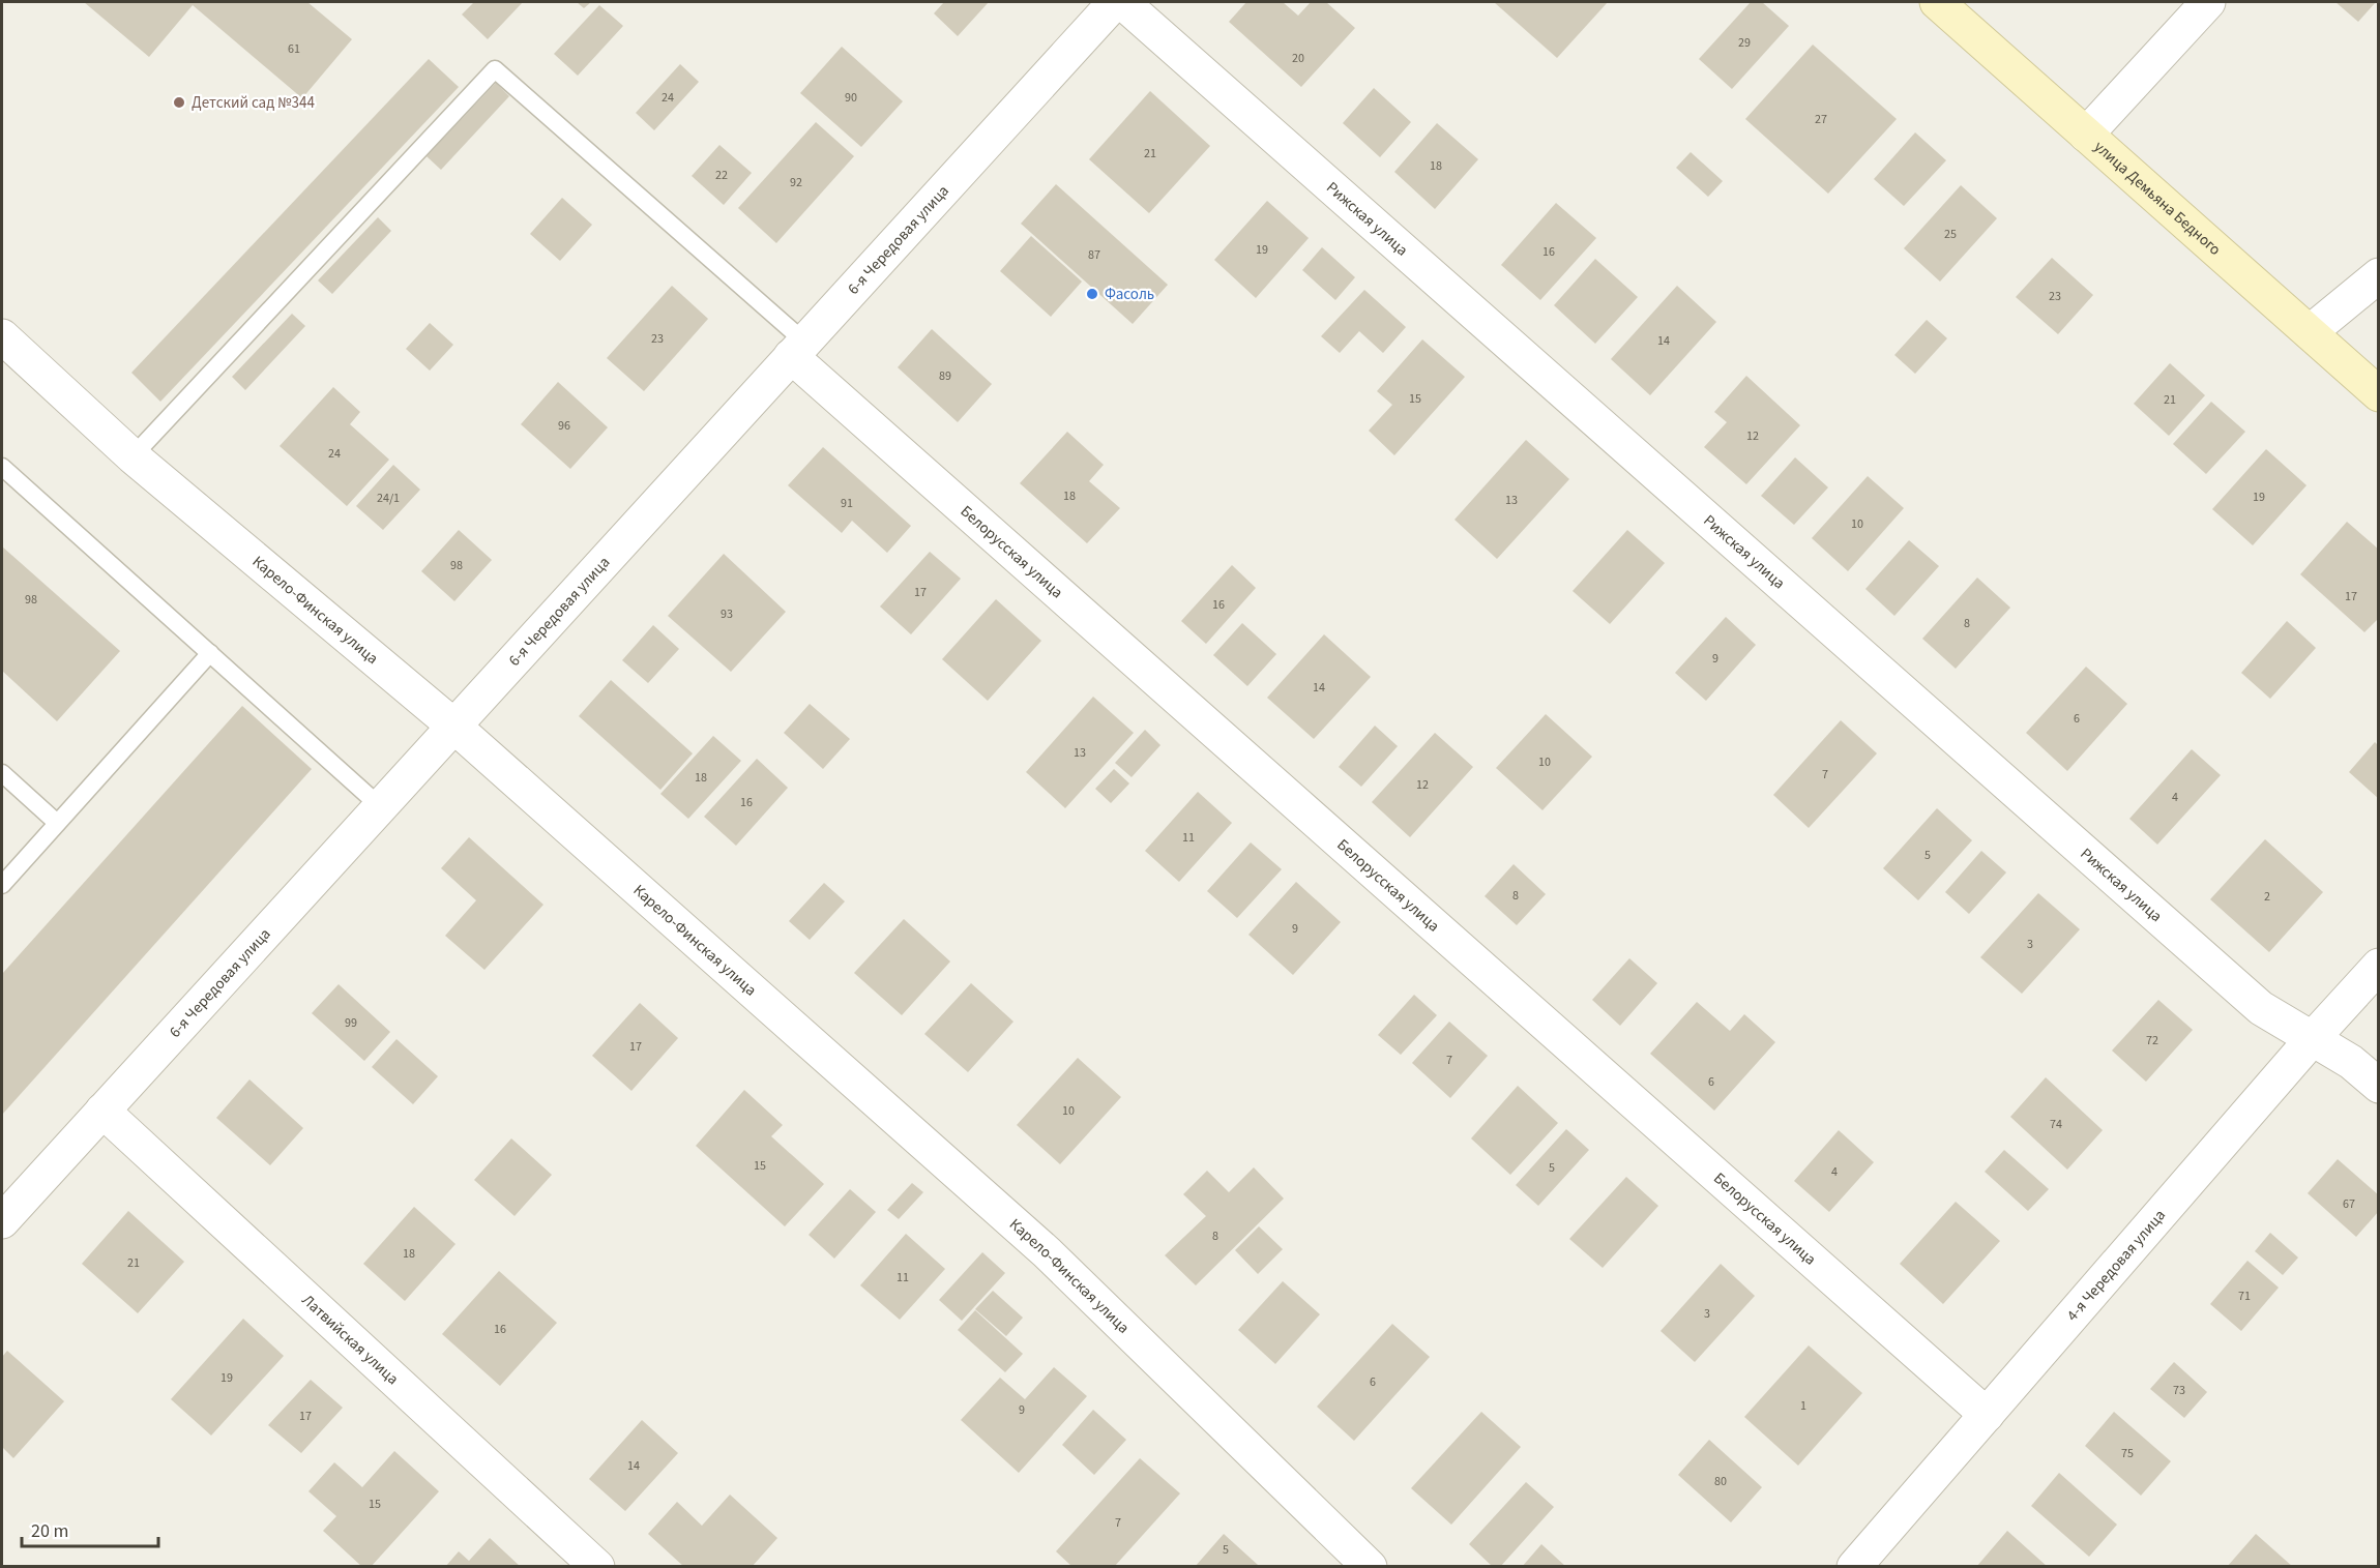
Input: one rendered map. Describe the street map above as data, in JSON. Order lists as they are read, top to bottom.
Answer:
{
  "streets": {
    "main road": ["улица Демьяна Бедного"],
    "street": [
      "Рижская улица",
      "6-я Чередовая улица",
      "Белорусская улица",
      "Карело-Финская улица",
      "4-я Чередовая улица",
      "Латвийская улица"
    ]
  },
  "crossings": [
    ["Рижская улица", "4-я Чередовая улица"],
    ["6-я Чередовая улица", "Белорусская улица"],
    ["6-я Чередовая улица", "Карело-Финская улица"],
    ["6-я Чередовая улица", "Латвийская улица"],
    ["Белорусская улица", "4-я Чередовая улица"]
  ],
  "places": ["Детский сад №344", "Фасоль"],
  "house_numbers": [
    "29",
    "61",
    "20",
    "24",
    "90",
    "27",
    "21",
    "18",
    "22",
    "92",
    "25",
    "19",
    "16",
    "87",
    "23",
    "23",
    "14",
    "89",
    "15",
    "21",
    "96",
    "12",
    "24",
    "18",
    "19",
    "24/1",
    "13",
    "91",
    "10",
    "98",
    "17",
    "17",
    "98",
    "16",
    "93",
    "8",
    "9",
    "14",
    "6",
    "13",
    "10",
    "7",
    "18",
    "12",
    "4",
    "16",
    "11",
    "5",
    "8",
    "2",
    "9",
    "3",
    "99",
    "72",
    "17",
    "7",
    "6",
    "10",
    "74",
    "15",
    "5",
    "4",
    "67",
    "8",
    "18",
    "21",
    "11",
    "71",
    "3",
    "16",
    "19",
    "6",
    "73",
    "1",
    "9",
    "17",
    "75",
    "14",
    "80",
    "15",
    "7",
    "5"
  ],
  "scale_bar": "20 m"
}
